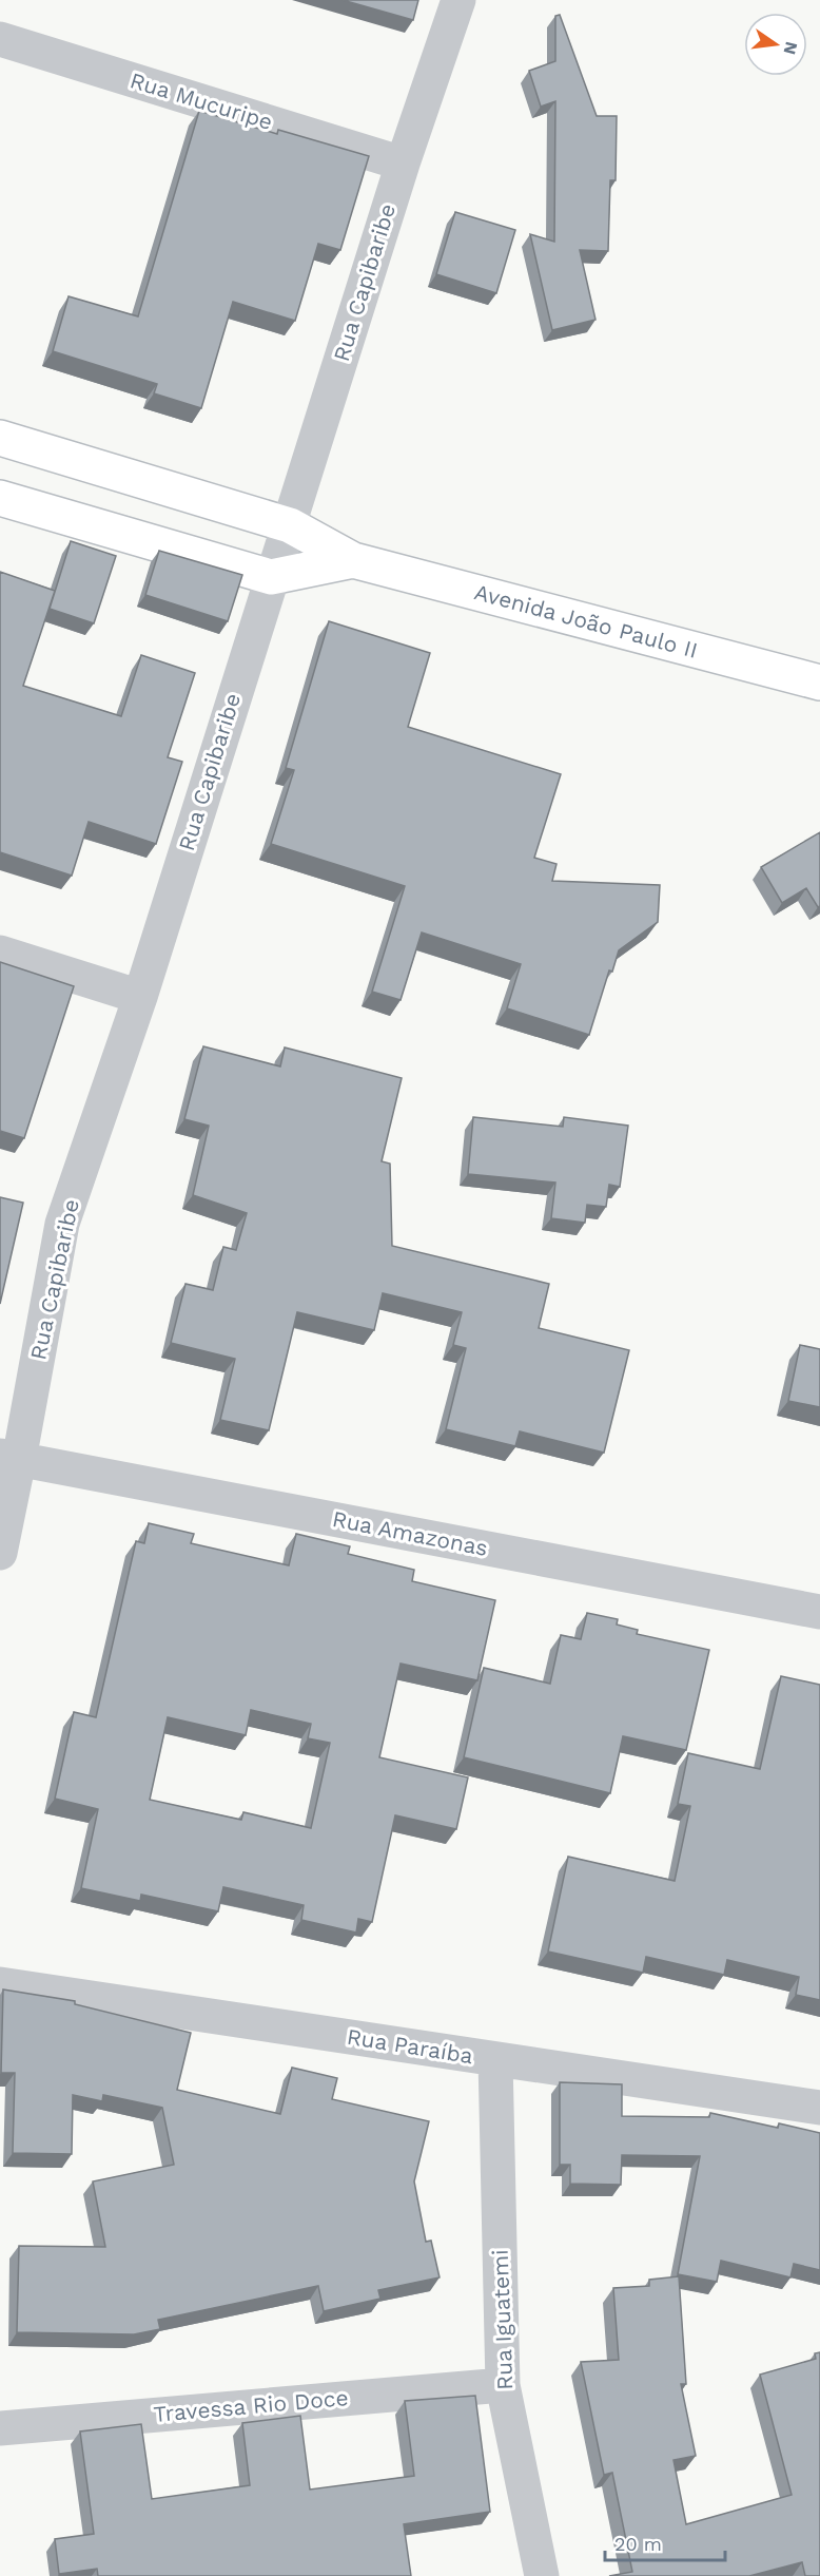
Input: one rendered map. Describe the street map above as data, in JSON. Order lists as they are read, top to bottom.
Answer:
{
  "streets": {
    "main road": ["Avenida João Paulo II"],
    "street": [
      "Rua Mucuripe",
      "Rua Capibaribe",
      "Rua Amazonas",
      "Rua Paraíba",
      "Rua Iguatemi",
      "Travessa Rio Doce"
    ]
  },
  "crossings": [
    ["Rua Mucuripe", "Rua Capibaribe"],
    ["Rua Capibaribe", "Avenida João Paulo II"],
    ["Rua Capibaribe", "Rua Amazonas"],
    ["Rua Paraíba", "Rua Iguatemi"],
    ["Rua Iguatemi", "Travessa Rio Doce"]
  ],
  "scale_bar": "20 m",
  "north": "right"
}
